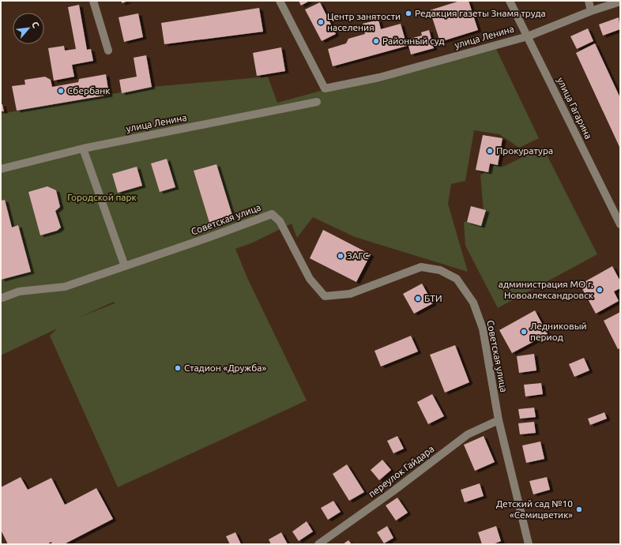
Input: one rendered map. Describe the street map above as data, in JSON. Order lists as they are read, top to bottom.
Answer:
{
  "streets": {
    "street": [
      "улица Ленина",
      "улица Гагарина",
      "Советская улица",
      "переулок Гайдара"
    ]
  },
  "crossings": [
    ["улица Ленина", "улица Гагарина"],
    ["Советская улица", "переулок Гайдара"]
  ],
  "parks": ["Городской парк"],
  "places": [
    "Редакция газеты Знамя труда",
    "Центр занятости населения",
    "Районный суд",
    "Сбербанк",
    "Прокуратура",
    "ЗАГС",
    "администрация МО г. Новоалександровск",
    "БТИ",
    "Ледниковый период",
    "Стадион «Дружба»",
    "Детский сад №10 «Семицветик»"
  ],
  "north": "top right"
}
